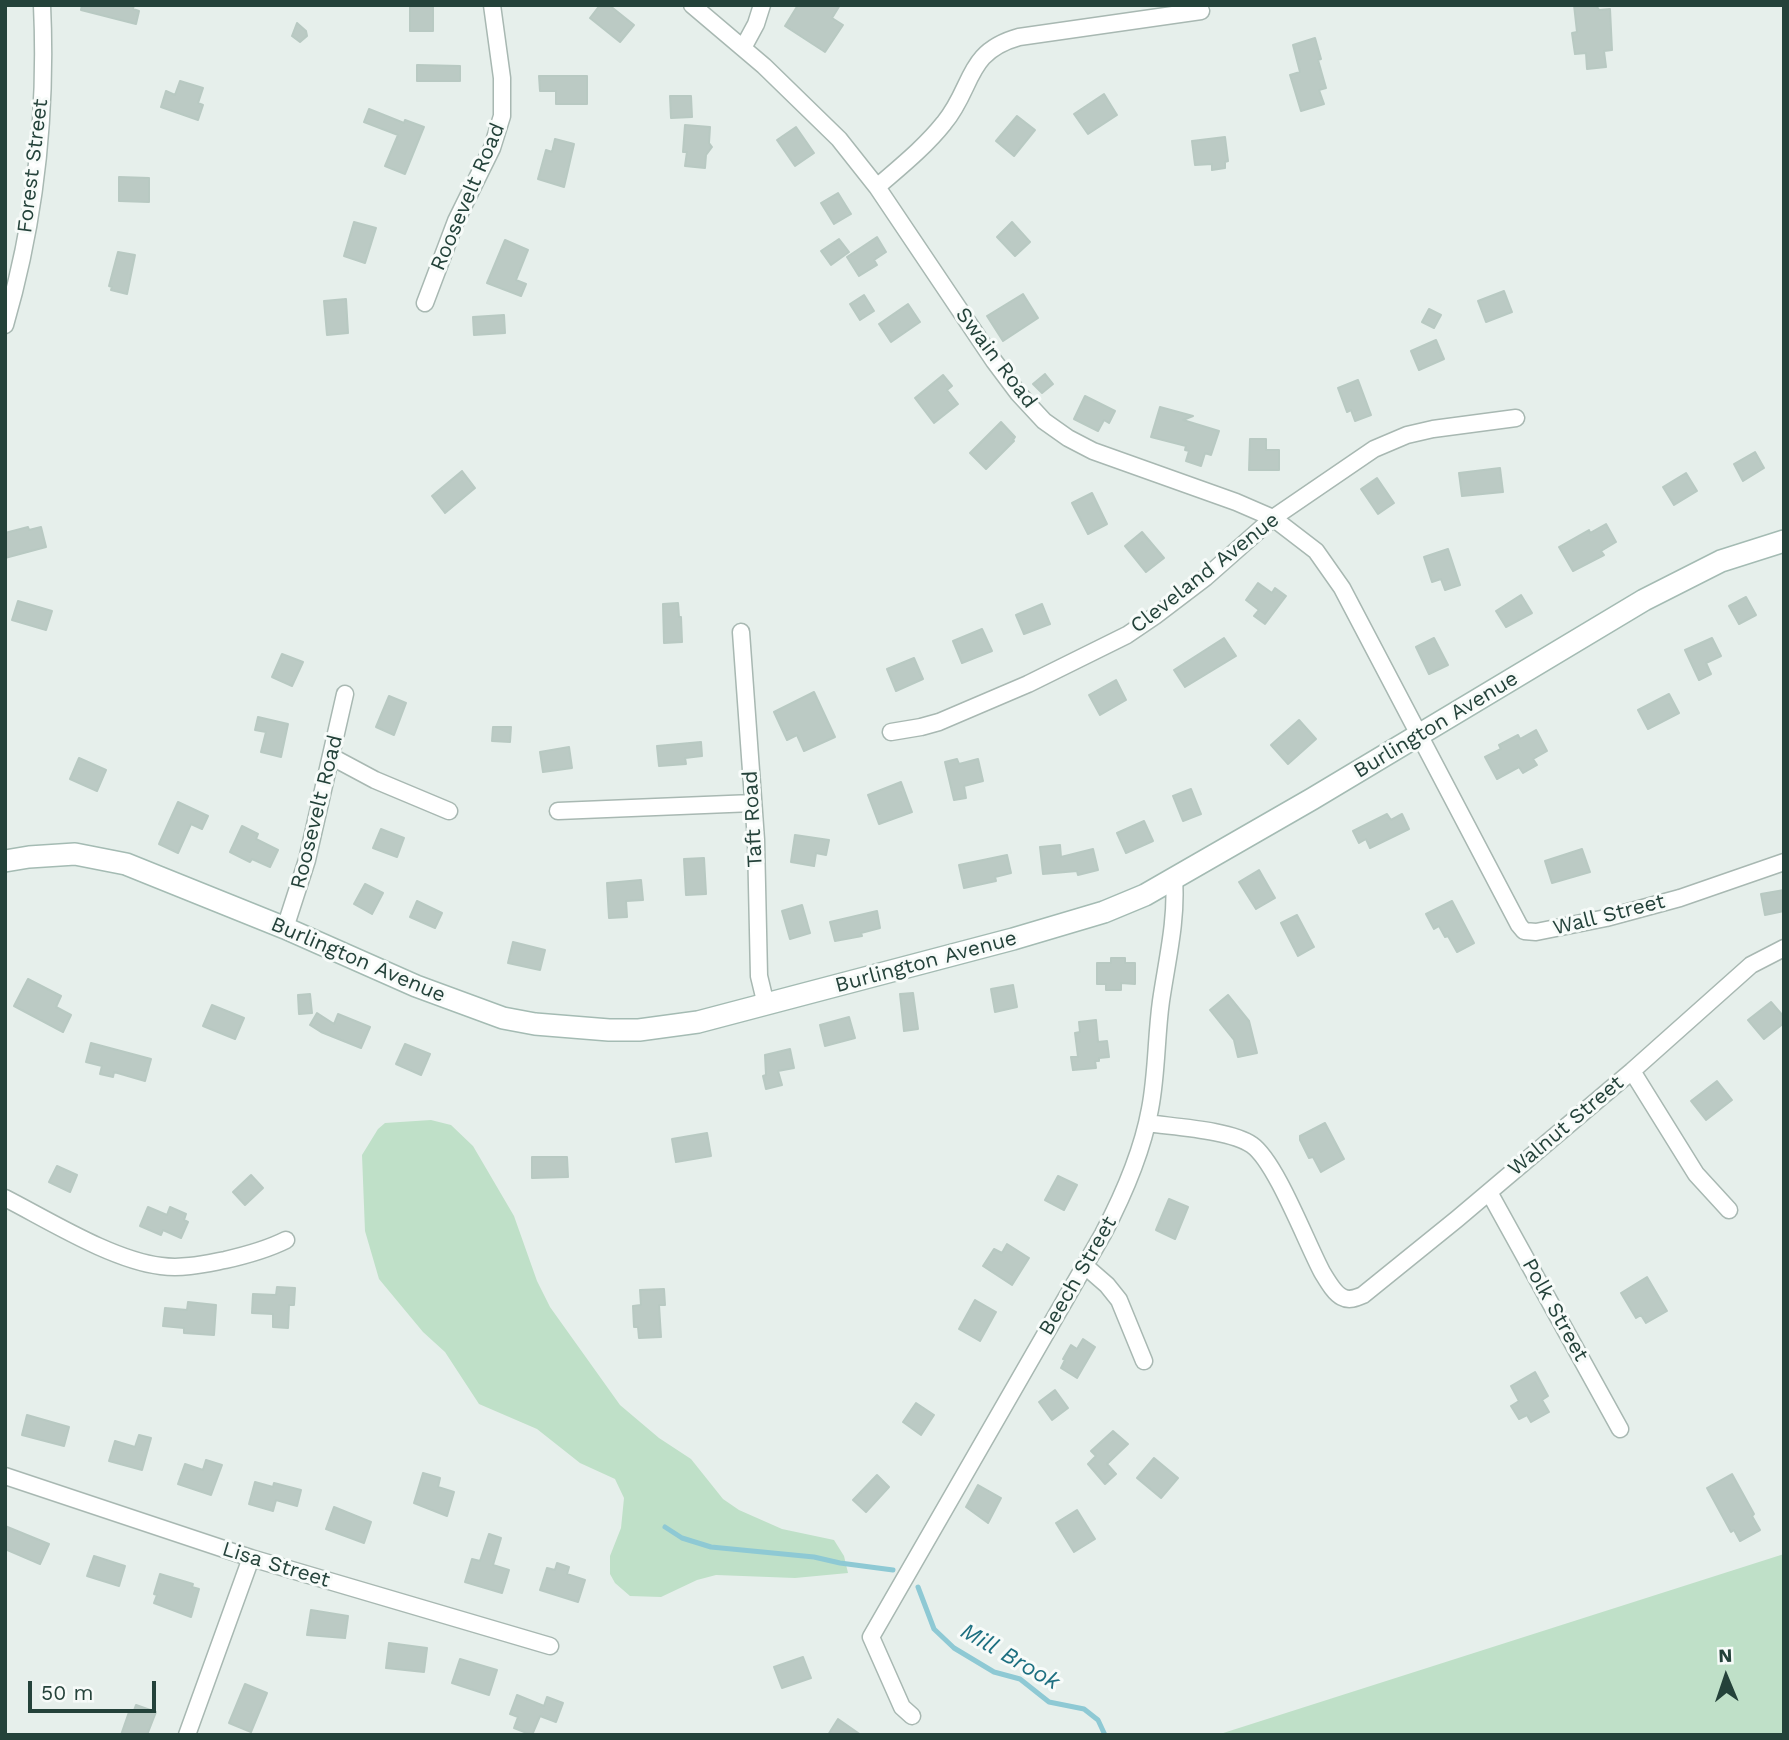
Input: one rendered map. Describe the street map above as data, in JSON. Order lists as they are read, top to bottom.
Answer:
{
  "streets": {
    "main road": ["Burlington Avenue"],
    "street": [
      "Forest Street",
      "Roosevelt Road",
      "Swain Road",
      "Cleveland Avenue",
      "Taft Road",
      "Wall Street",
      "Walnut Street",
      "Beech Street",
      "Polk Street",
      "Lisa Street"
    ]
  },
  "crossings": [
    ["Roosevelt Road", "Burlington Avenue"],
    ["Swain Road", "Cleveland Avenue"],
    ["Swain Road", "Burlington Avenue"],
    ["Swain Road", "Wall Street"],
    ["Burlington Avenue", "Taft Road"],
    ["Burlington Avenue", "Wall Street"],
    ["Burlington Avenue", "Beech Street"],
    ["Walnut Street", "Beech Street"],
    ["Walnut Street", "Polk Street"]
  ],
  "water": ["Mill Brook"],
  "scale_bar": "50 m",
  "north": "top"
}
